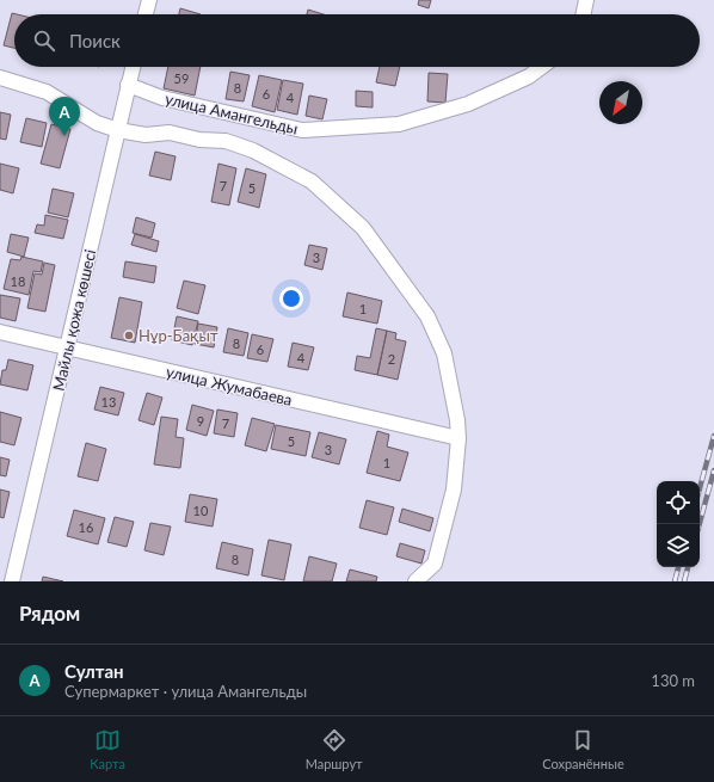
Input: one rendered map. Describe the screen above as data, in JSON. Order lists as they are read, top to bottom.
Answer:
{
  "streets": {
    "street": ["улица Амангельды", "Майлы қожа көшесі", "улица Жумабаева"]
  },
  "crossings": [
    ["улица Амангельды", "Майлы қожа көшесі"],
    ["улица Амангельды", "улица Жумабаева"],
    ["Майлы қожа көшесі", "улица Жумабаева"]
  ],
  "places": ["Нұр-Бақыт"],
  "house_numbers": [
    "59",
    "8",
    "6",
    "4",
    "7",
    "5",
    "3",
    "18",
    "1",
    "8",
    "6",
    "4",
    "2",
    "13",
    "9",
    "7",
    "5",
    "3",
    "1",
    "10",
    "16",
    "8"
  ],
  "north": "bottom left",
  "page": {
    "search": "Поиск",
    "pins": "A",
    "heading": "Рядом",
    "list": [
      {
        "mark": "A",
        "name": "Султан",
        "note": "Супермаркет · улица Амангельды",
        "value": "130 m"
      }
    ],
    "nav": ["Карта", "Маршрут", "Сохранённые"]
  }
}
